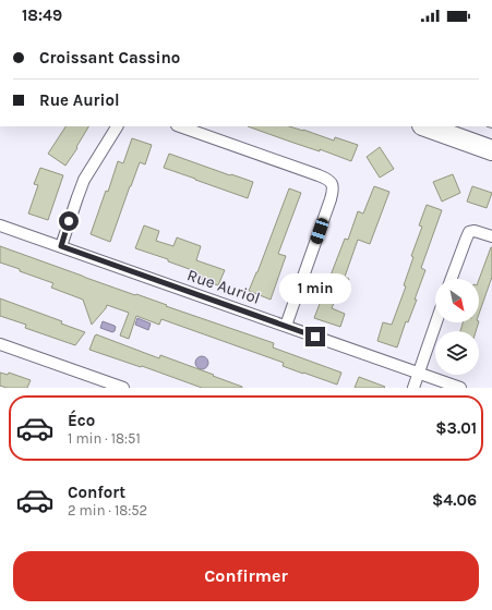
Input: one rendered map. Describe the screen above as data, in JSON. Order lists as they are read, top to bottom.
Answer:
{
  "streets": {
    "street": ["Rue Auriol"]
  },
  "north": "bottom right",
  "page": {
    "status": "18:49",
    "banner": ["Croissant Cassino", "Rue Auriol"],
    "bubble": "1 min",
    "list": [
      {
        "name": "Éco",
        "note": "1 min · 18:51",
        "value": "$3.01"
      },
      {
        "name": "Confort",
        "note": "2 min · 18:52",
        "value": "$4.06"
      }
    ],
    "buttons": "Confirmer"
  }
}
